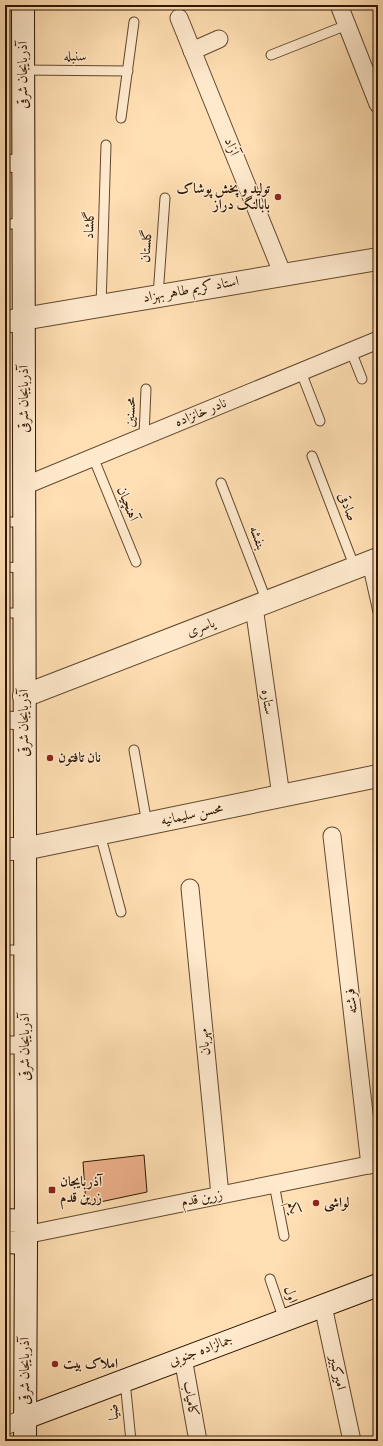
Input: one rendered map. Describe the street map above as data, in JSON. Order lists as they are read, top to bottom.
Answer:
{
  "streets": {
    "main road": [
      "آذربایجان شرقی",
      "استاد کریم طاهر بهزاد",
      "یاسری",
      "محسن سلیمانیه",
      "جمالزاده جنوبی"
    ],
    "street": [
      "آزاد",
      "نادر خانزاده",
      "ستاره",
      "فرشته",
      "مهربان",
      "زرین قدم",
      "امیرکبیر",
      "کامیاب"
    ],
    "lane": [
      "سنبله",
      "گلشاد",
      "گلستان",
      "محسنین",
      "آهنچیان",
      "صادقی",
      "بنفشه",
      "یکم",
      "اول",
      "ضیا"
    ]
  },
  "crossings": [
    ["سنبله", "آذربایجان شرقی"],
    ["آذربایجان شرقی", "استاد کریم طاهر بهزاد"],
    ["آذربایجان شرقی", "نادر خانزاده"],
    ["آذربایجان شرقی", "یاسری"],
    ["آذربایجان شرقی", "محسن سلیمانیه"],
    ["آذربایجان شرقی", "زرین قدم"],
    ["آذربایجان شرقی", "جمالزاده جنوبی"],
    ["آزاد", "استاد کریم طاهر بهزاد"],
    ["گلشاد", "استاد کریم طاهر بهزاد"],
    ["گلستان", "استاد کریم طاهر بهزاد"],
    ["محسنین", "نادر خانزاده"],
    ["نادر خانزاده", "آهنچیان"],
    ["صادقی", "یاسری"],
    ["بنفشه", "یاسری"],
    ["بنفشه", "ستاره"],
    ["یاسری", "ستاره"],
    ["ستاره", "محسن سلیمانیه"],
    ["فرشته", "زرین قدم"],
    ["مهربان", "زرین قدم"],
    ["زرین قدم", "یکم"],
    ["اول", "جمالزاده جنوبی"],
    ["جمالزاده جنوبی", "امیرکبیر"],
    ["جمالزاده جنوبی", "کامیاب"],
    ["جمالزاده جنوبی", "ضیا"]
  ],
  "places": {
    "other": [
      "تولید و پخش پوشاک بابالنگ دراز",
      "نان تافتون",
      "لواشی",
      "املاک بیت"
    ],
    "transit": ["آذربایجان زرین قدم"]
  }
}
